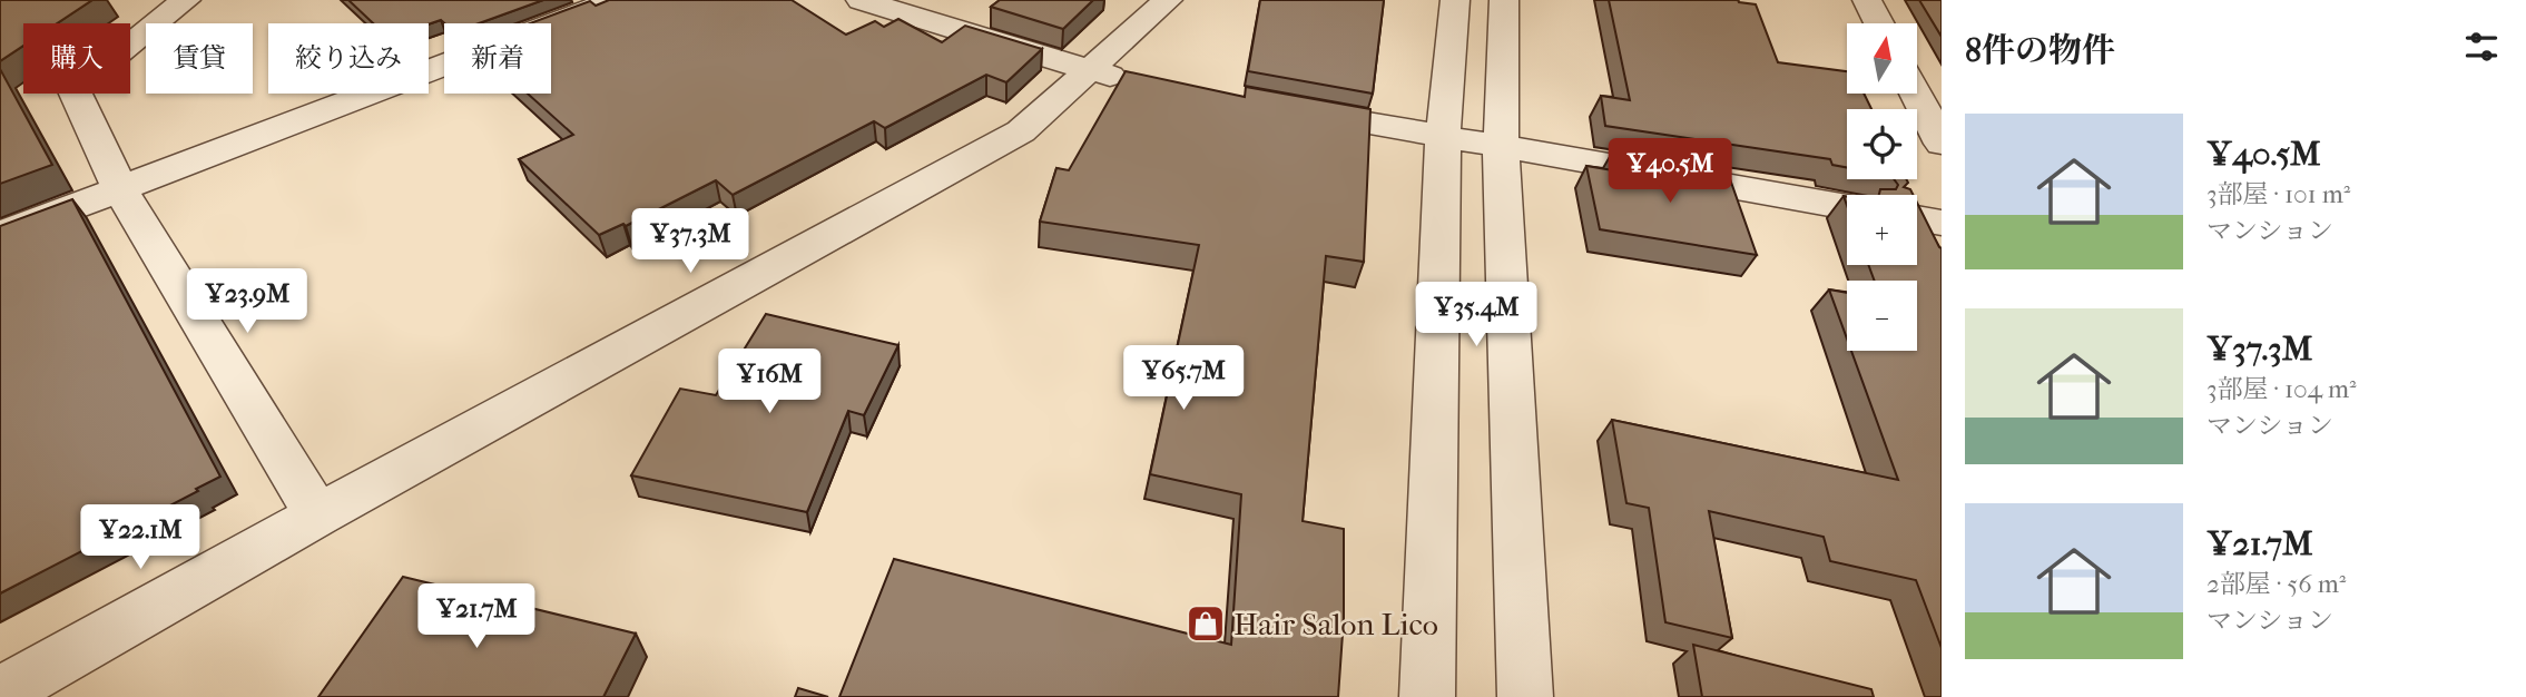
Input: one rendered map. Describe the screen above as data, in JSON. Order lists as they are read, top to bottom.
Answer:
{
  "places": {
    "shop": ["Hair Salon Lico"]
  },
  "north": "top",
  "page": {
    "heading": "8件の物件",
    "map_buttons": ["+", "−"],
    "chip": [
      "購入",
      "賃貸",
      "絞り込み",
      "新着"
    ],
    "list": [
      {
        "name": "¥40.5M",
        "note": "3部屋 · 101 m² · マンション"
      },
      {
        "name": "¥37.3M",
        "note": "3部屋 · 104 m² · マンション"
      },
      {
        "name": "¥21.7M",
        "note": "2部屋 · 56 m² · マンション"
      }
    ],
    "price": [
      "¥40.5M",
      "¥37.3M",
      "¥23.9M",
      "¥35.4M",
      "¥65.7M",
      "¥16M",
      "¥22.1M",
      "¥21.7M"
    ]
  }
}
